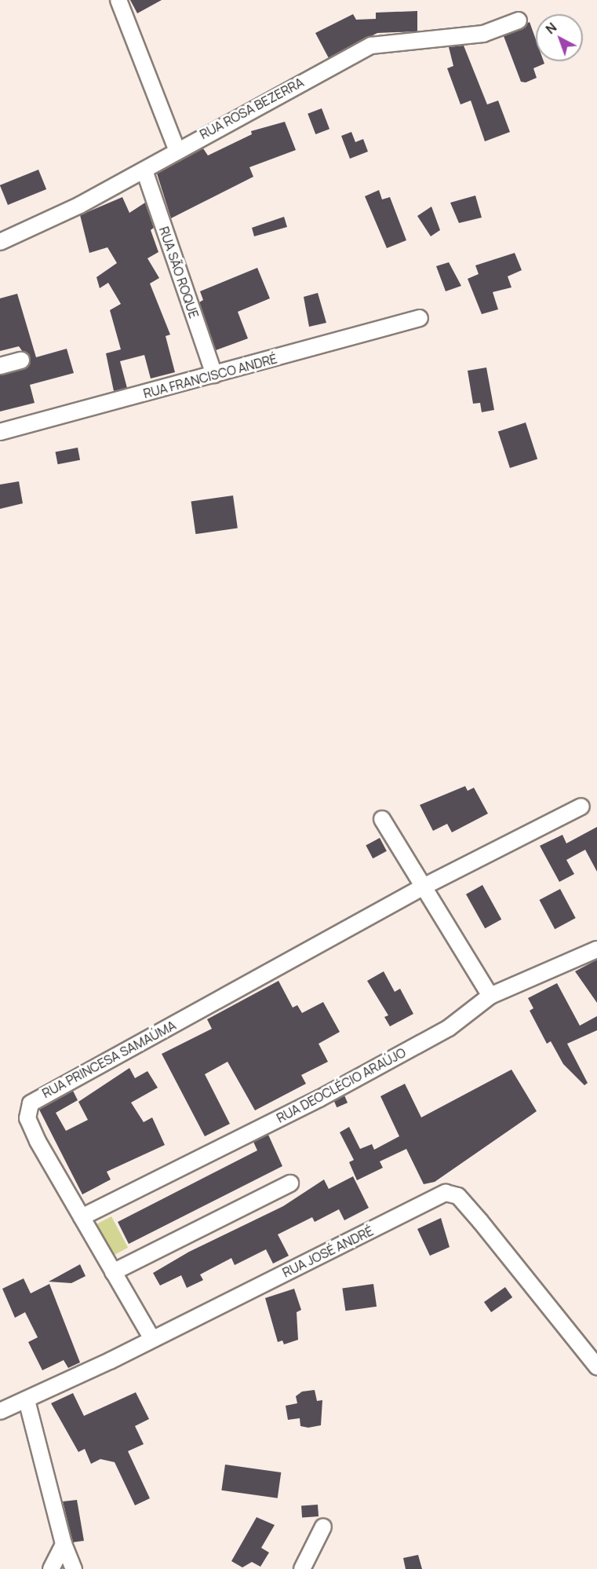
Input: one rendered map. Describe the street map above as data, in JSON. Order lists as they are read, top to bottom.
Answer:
{
  "streets": {
    "street": [
      "RUA ROSA BEZERRA",
      "RUA SÃO ROQUE",
      "RUA FRANCISCO ANDRÉ",
      "RUA PRINCESA SAMAÚMA",
      "RUA DEOCLÉCIO ARAÚJO",
      "RUA JOSÉ ANDRÉ"
    ]
  },
  "crossings": [
    ["RUA ROSA BEZERRA", "RUA SÃO ROQUE"],
    ["RUA SÃO ROQUE", "RUA FRANCISCO ANDRÉ"],
    ["RUA PRINCESA SAMAÚMA", "RUA DEOCLÉCIO ARAÚJO"],
    ["RUA PRINCESA SAMAÚMA", "RUA JOSÉ ANDRÉ"]
  ],
  "north": "top left"
}
